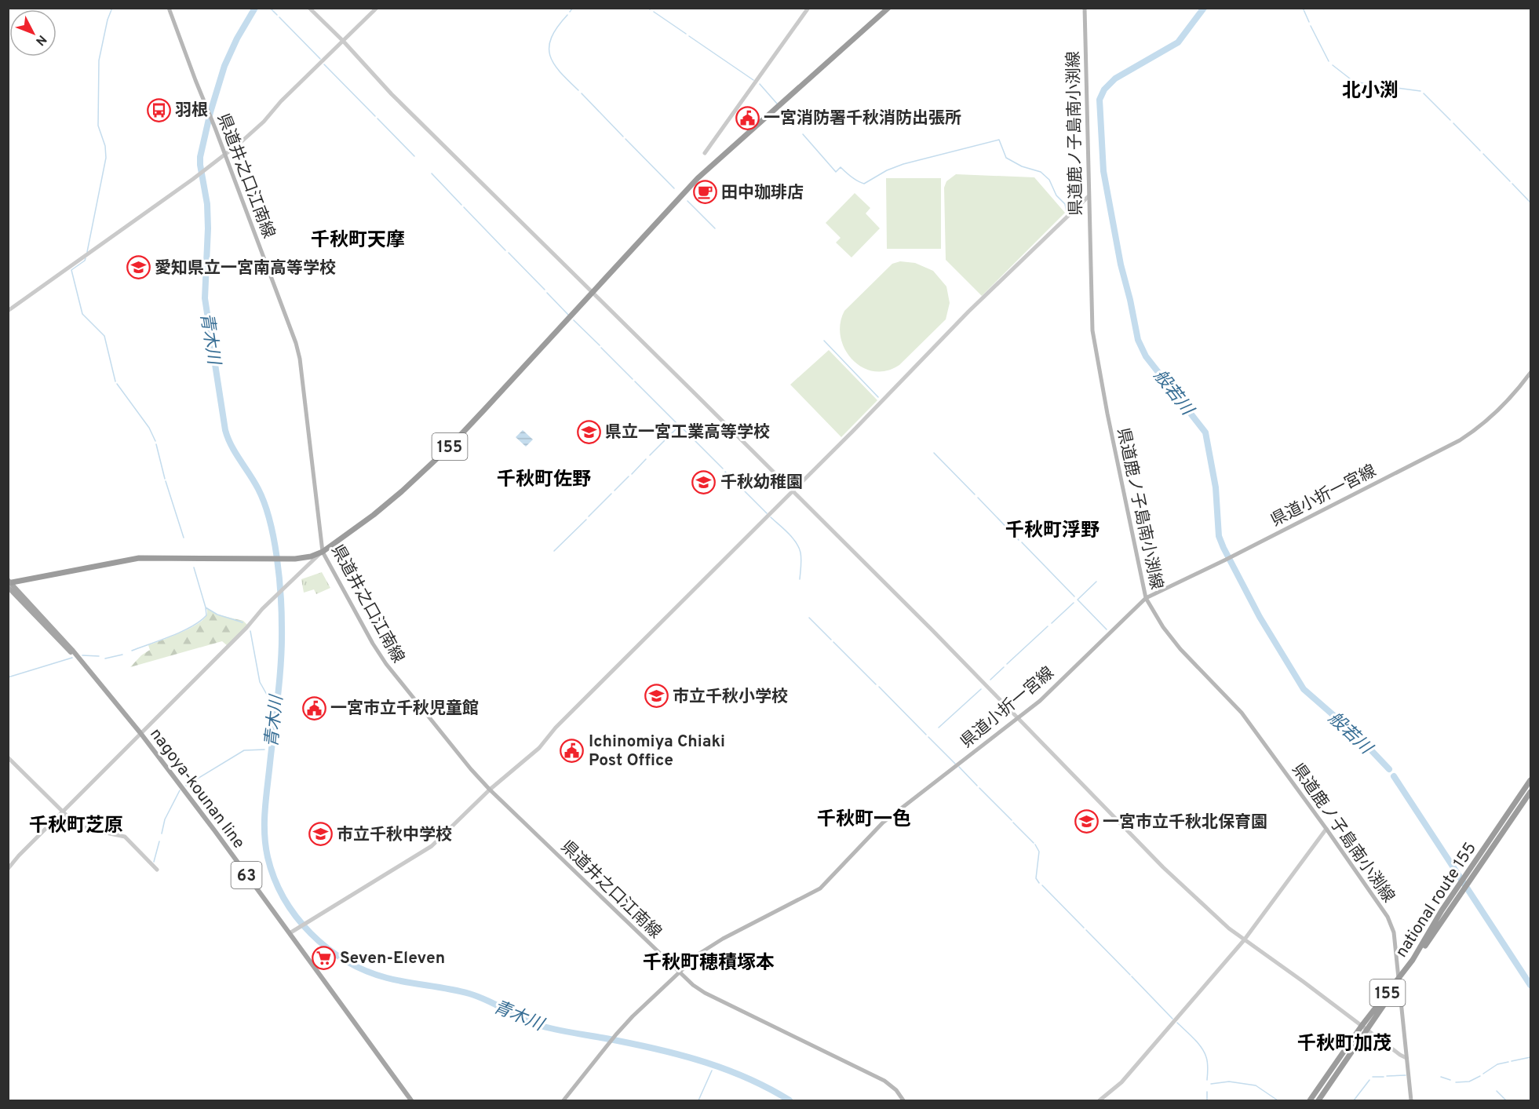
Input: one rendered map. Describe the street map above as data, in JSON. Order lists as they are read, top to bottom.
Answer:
{
  "streets": {
    "highway": ["155", "national route 155"],
    "main road": [
      "県道鹿ノ子島南小渕線",
      "県道井之口江南線",
      "県道小折一宮線",
      "nagoya-kounan line",
      "63"
    ]
  },
  "crossings": [
    ["県道鹿ノ子島南小渕線", "県道小折一宮線"],
    ["県道鹿ノ子島南小渕線", "national route 155"],
    ["県道井之口江南線", "155"],
    ["県道井之口江南線", "県道小折一宮線"],
    ["155", "nagoya-kounan line"]
  ],
  "districts": [
    "北小渕",
    "千秋町天摩",
    "千秋町佐野",
    "千秋町浮野",
    "千秋町一色",
    "千秋町芝原",
    "千秋町穂積塚本",
    "千秋町加茂"
  ],
  "water": ["青木川", "般若川"],
  "places": {
    "bus stop": ["羽根"],
    "public building": ["一宮消防署千秋消防出張所", "一宮市立千秋児童館", "Ichinomiya Chiaki Post Office"],
    "cafe": ["田中珈琲店"],
    "school or university": [
      "愛知県立一宮南高等学校",
      "県立一宮工業高等学校",
      "千秋幼稚園",
      "市立千秋小学校",
      "一宮市立千秋北保育園",
      "市立千秋中学校"
    ],
    "supermarket": ["Seven-Eleven"]
  },
  "north": "bottom right"
}
